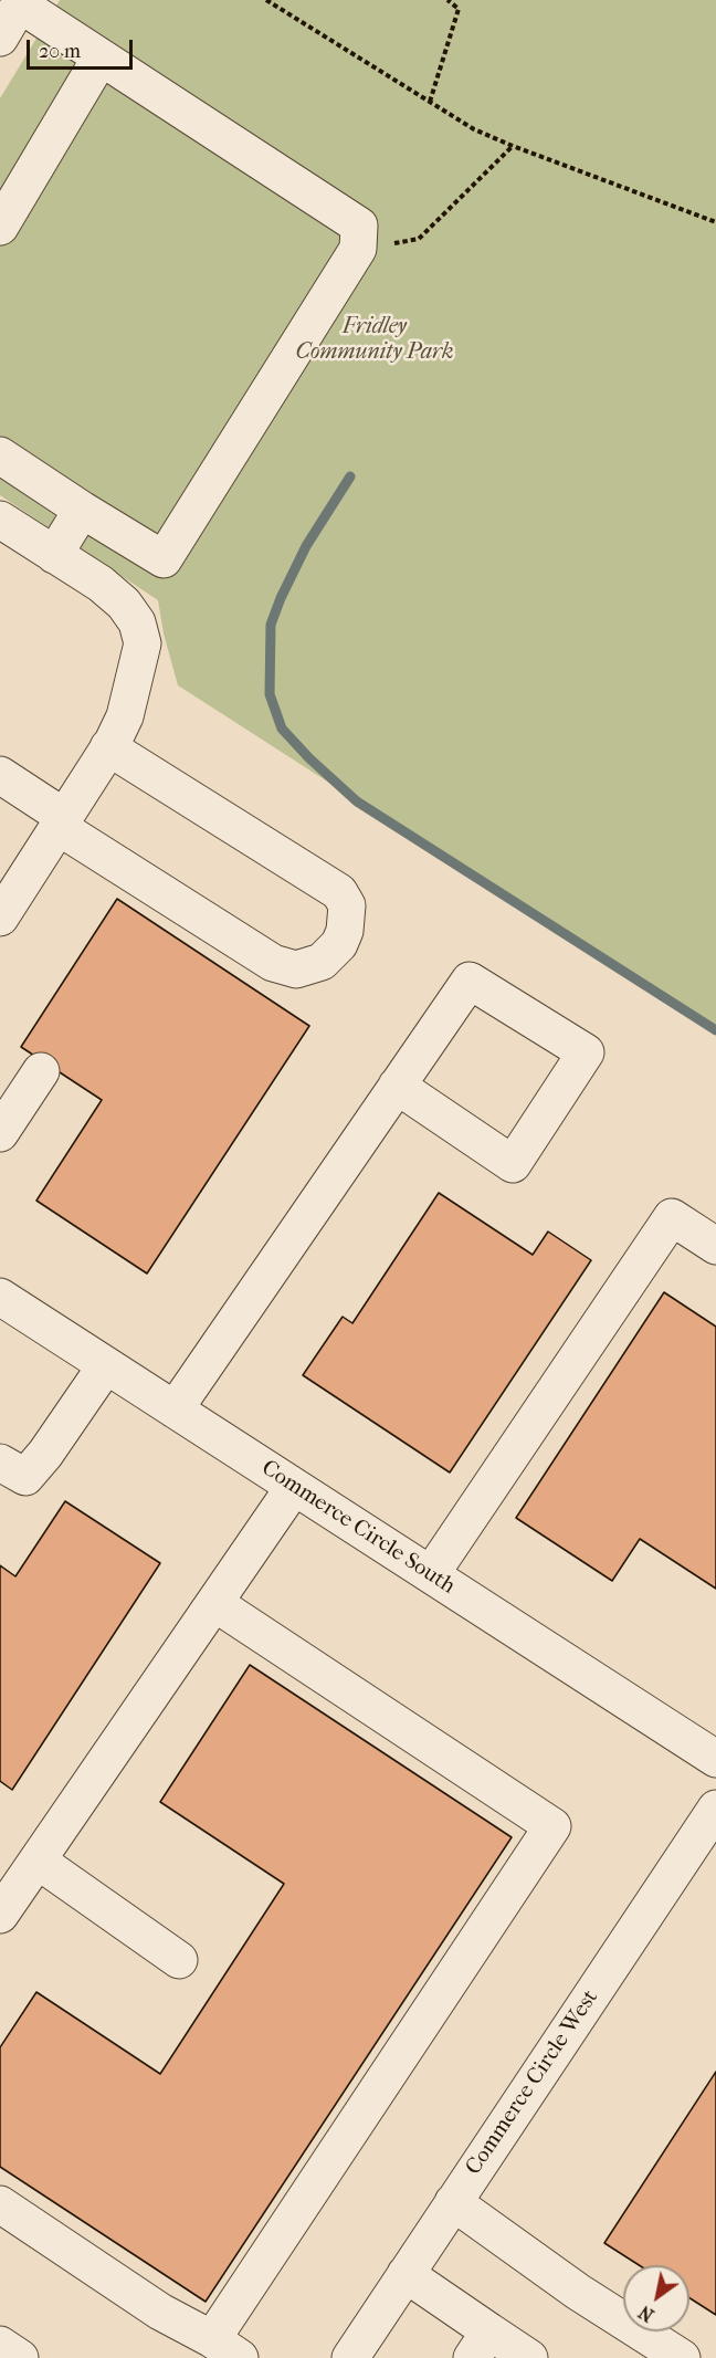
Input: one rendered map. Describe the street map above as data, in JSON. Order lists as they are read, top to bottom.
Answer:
{
  "streets": {
    "street": ["Commerce Circle South", "Commerce Circle West"]
  },
  "parks": ["Fridley Community Park"],
  "scale_bar": "20 m",
  "north": "bottom left"
}
